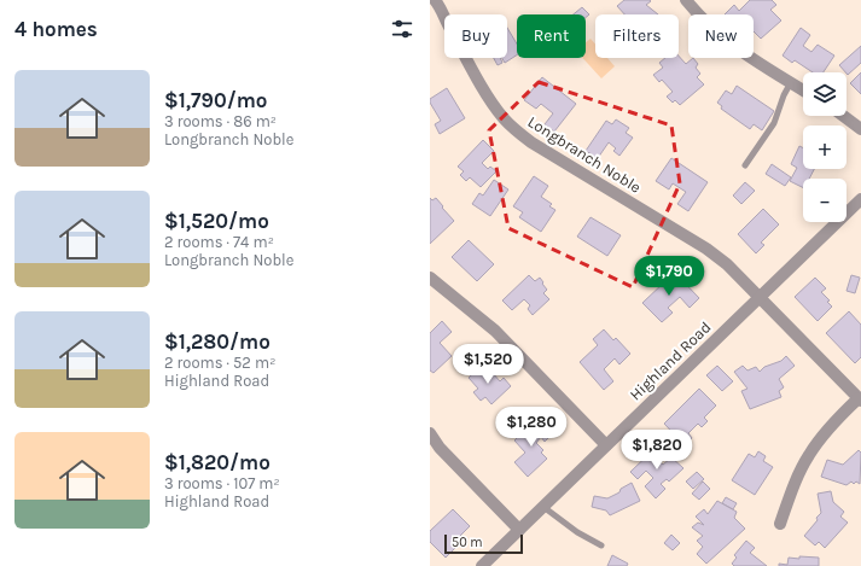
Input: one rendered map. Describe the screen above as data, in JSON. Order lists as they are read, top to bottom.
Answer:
{
  "streets": {
    "street": ["Longbranch Noble", "Highland Road"]
  },
  "crossings": [
    ["Longbranch Noble", "Highland Road"]
  ],
  "scale_bar": "50 m",
  "page": {
    "heading": "4 homes",
    "chip": [
      "Buy",
      "Rent",
      "Filters",
      "New"
    ],
    "list": [
      {
        "name": "$1,790/mo",
        "note": "3 rooms · 86 m² · Longbranch Noble"
      },
      {
        "name": "$1,520/mo",
        "note": "2 rooms · 74 m² · Longbranch Noble"
      },
      {
        "name": "$1,280/mo",
        "note": "2 rooms · 52 m² · Highland Road"
      },
      {
        "name": "$1,820/mo",
        "note": "3 rooms · 107 m² · Highland Road"
      }
    ],
    "map_buttons": ["+", "−"],
    "price": [
      "$1,790",
      "$1,520",
      "$1,280",
      "$1,820"
    ],
    "scale": "50 m"
  }
}
